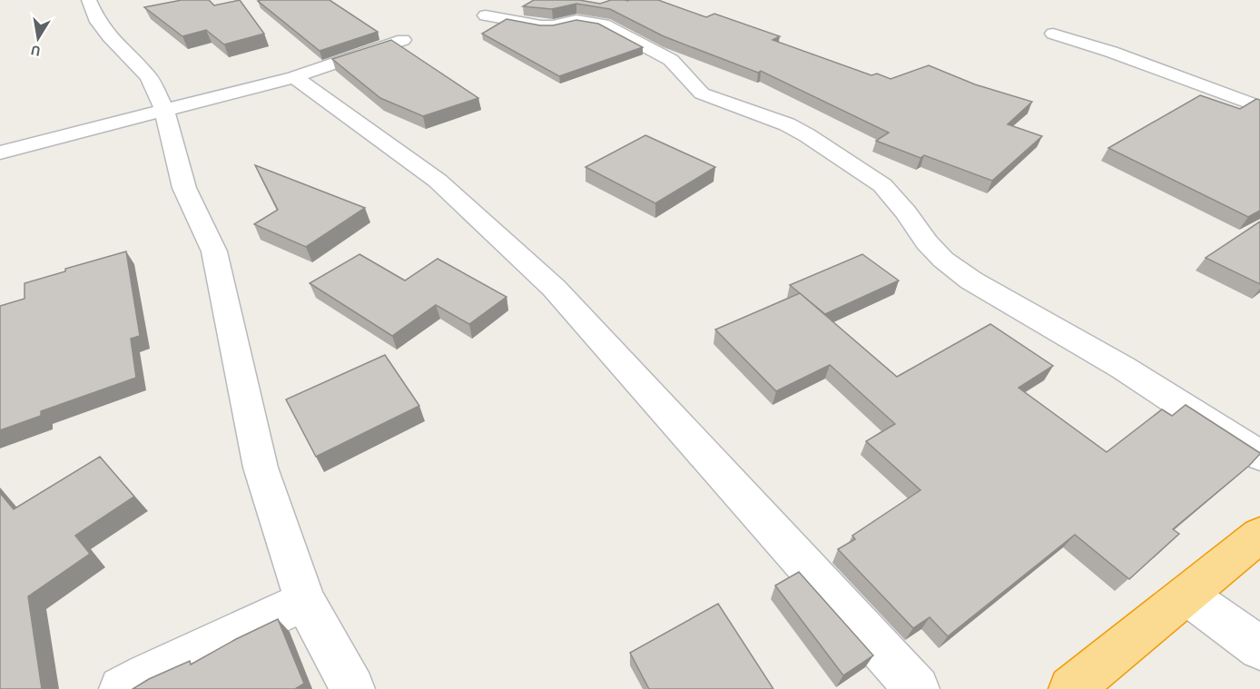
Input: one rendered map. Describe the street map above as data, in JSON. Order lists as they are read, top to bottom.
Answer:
{
  "north": "bottom"
}
